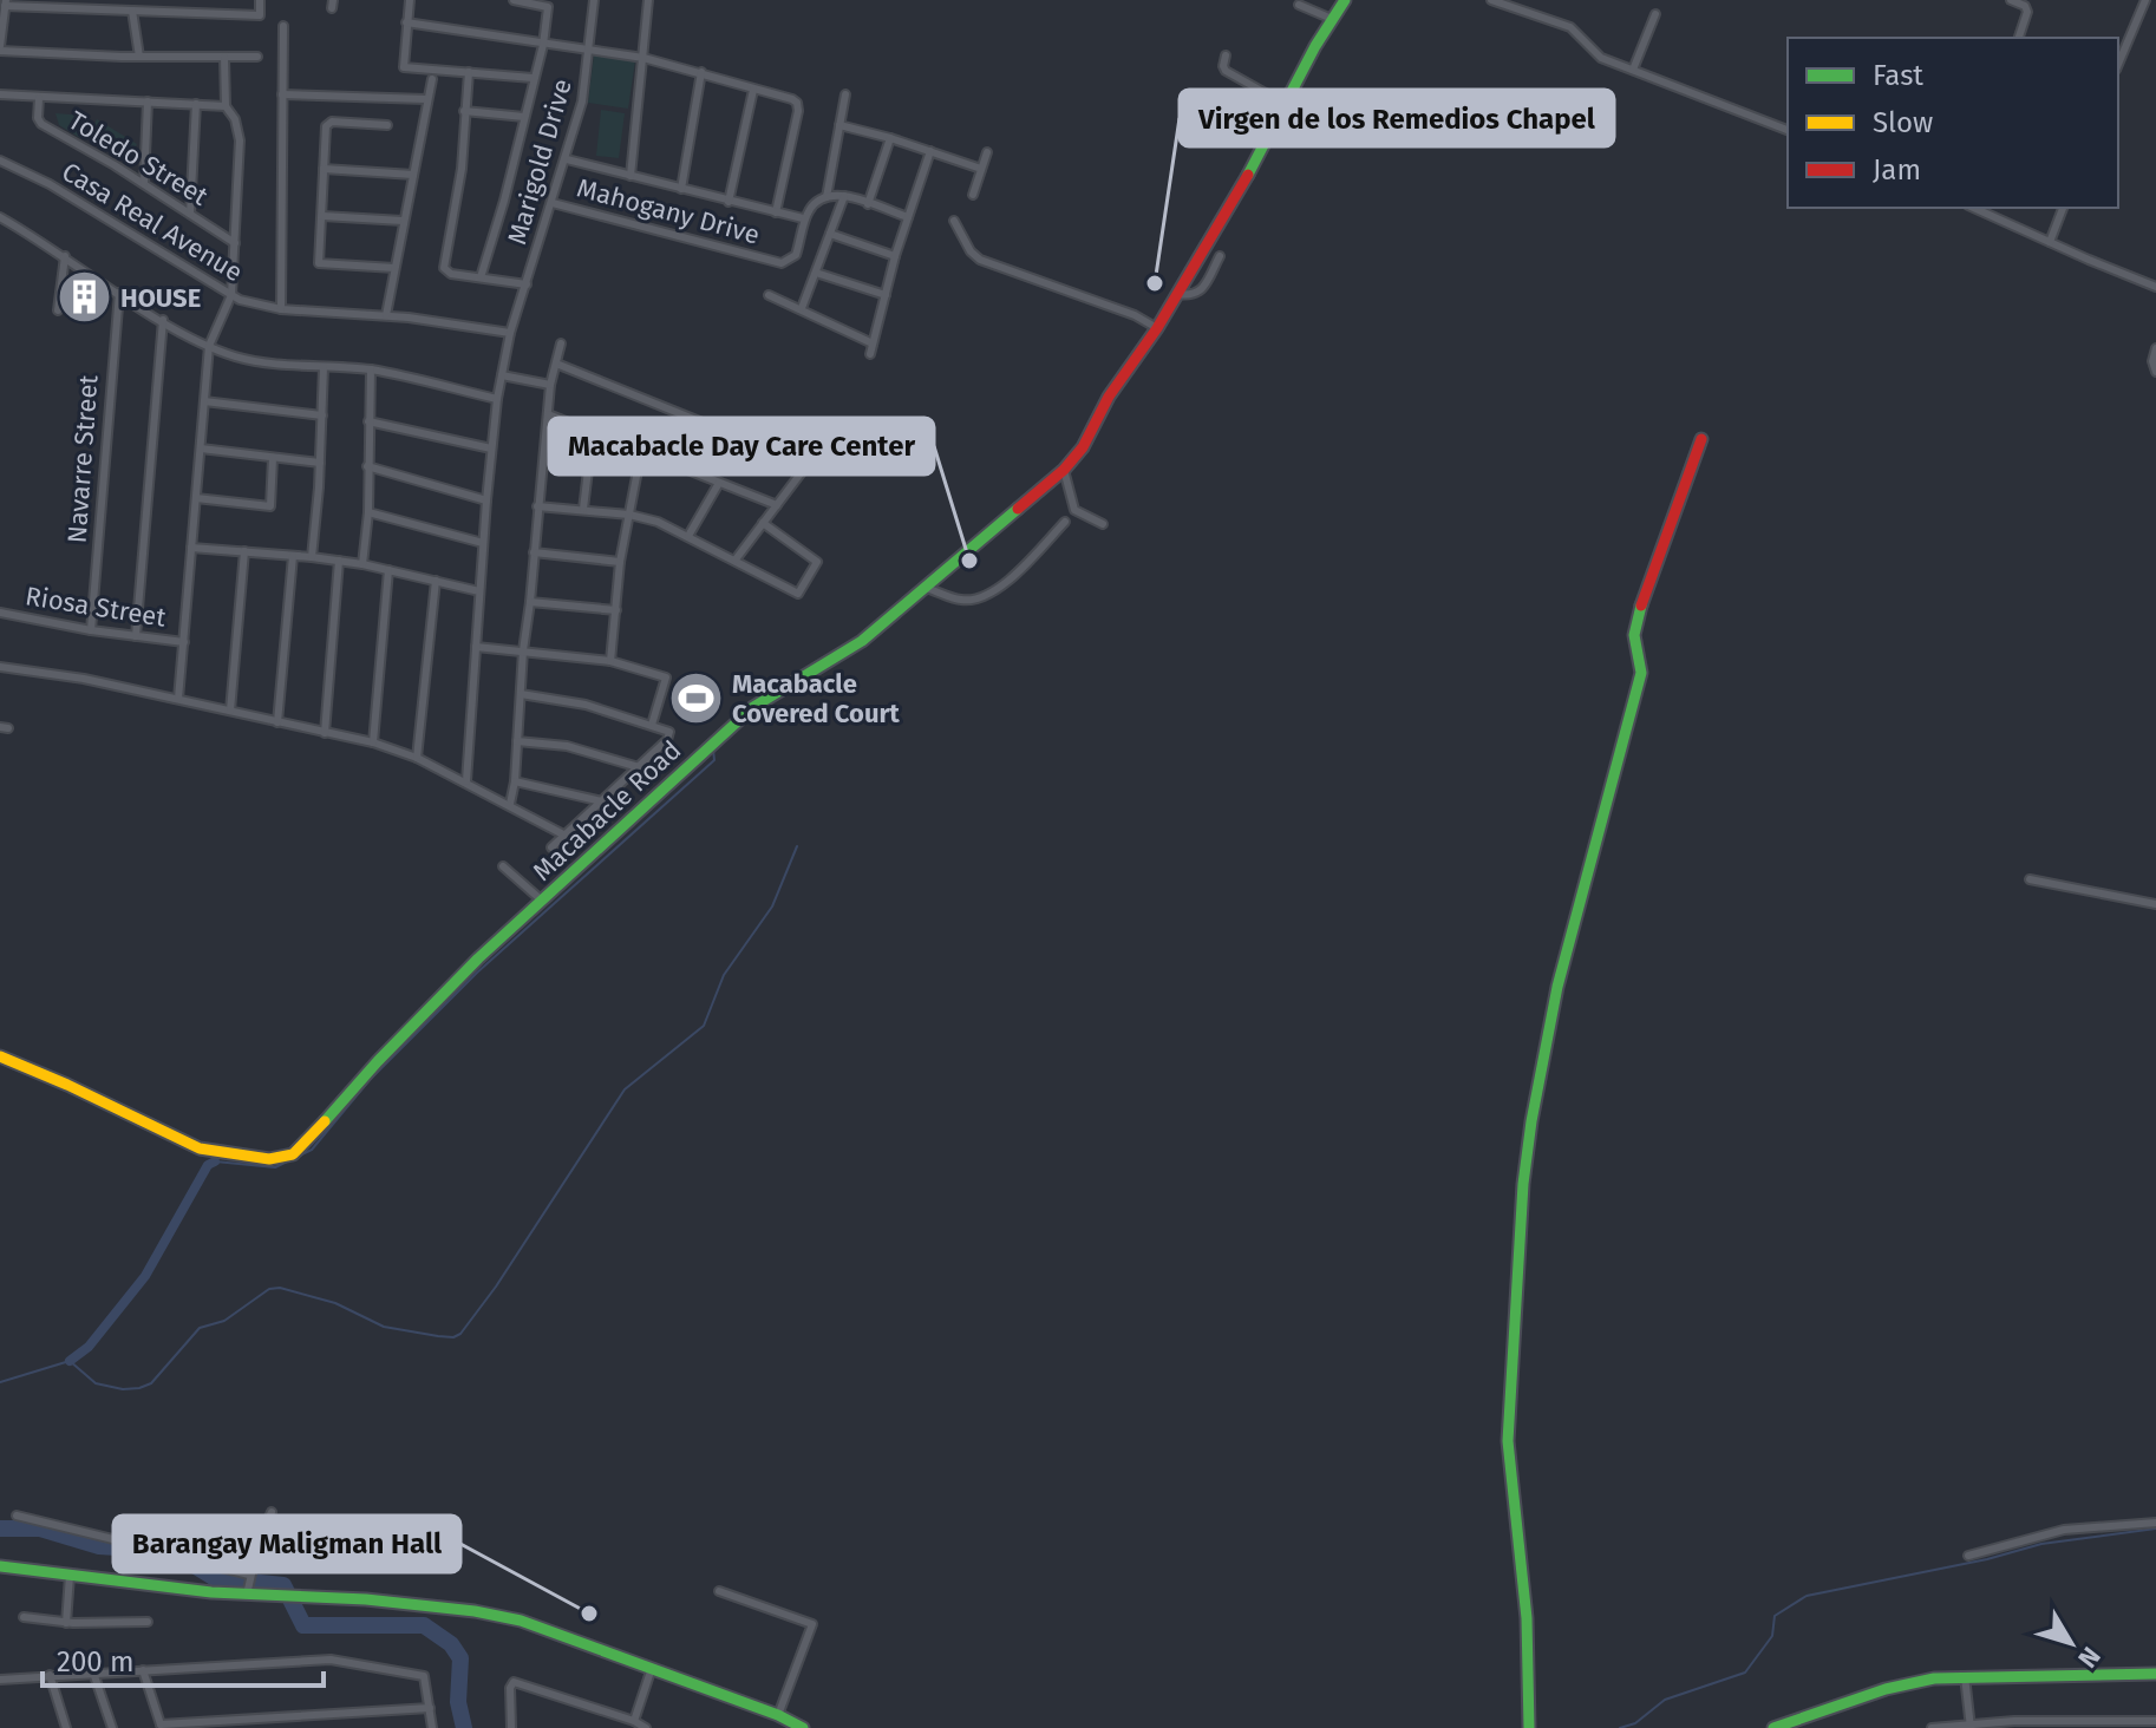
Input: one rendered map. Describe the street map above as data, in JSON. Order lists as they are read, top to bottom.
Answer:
{
  "streets": {
    "street": [
      "Toledo Street",
      "Marigold Drive",
      "Mahogany Drive",
      "Casa Real Avenue",
      "Navarre Street",
      "Riosa Street",
      "Macabacle Road"
    ]
  },
  "crossings": [
    ["Marigold Drive", "Mahogany Drive"],
    ["Marigold Drive", "Casa Real Avenue"],
    ["Navarre Street", "Riosa Street"]
  ],
  "places": {
    "other": ["Virgen de los Remedios Chapel", "Macabacle Day Care Center", "Barangay Maligman Hall"],
    "building": ["HOUSE"],
    "sports": ["Macabacle Covered Court"]
  },
  "legend": ["Fast", "Slow", "Jam"],
  "scale_bar": "200 m",
  "north": "bottom right"
}
